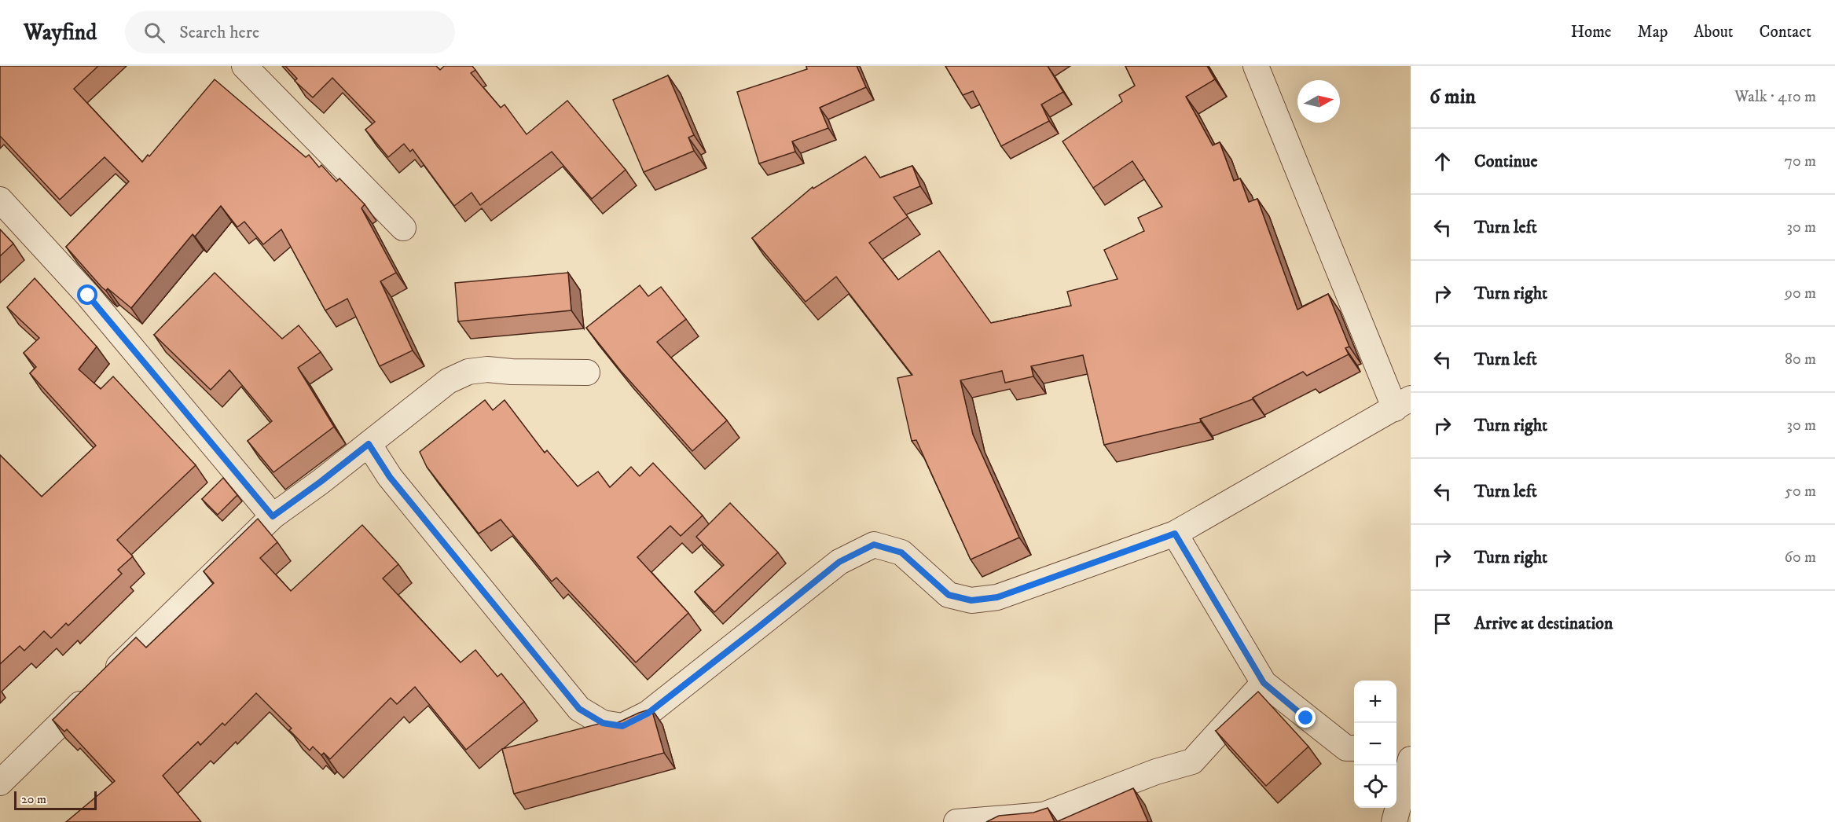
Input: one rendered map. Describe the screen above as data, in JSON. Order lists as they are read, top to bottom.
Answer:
{
  "scale_bar": "20 m",
  "north": "right",
  "page": {
    "header": "Wayfind",
    "search": "Search here",
    "nav": [
      "Home",
      "Map",
      "About",
      "Contact"
    ],
    "heading": ["6 min", "Walk · 410 m"],
    "list": [
      ["Continue", "70 m"],
      ["Turn left", "30 m"],
      ["Turn right", "90 m"],
      ["Turn left", "80 m"],
      ["Turn right", "30 m"],
      ["Turn left", "50 m"],
      ["Turn right", "60 m"],
      "Arrive at destination"
    ],
    "map_buttons": ["+", "−"],
    "scale": "20 m"
  }
}
